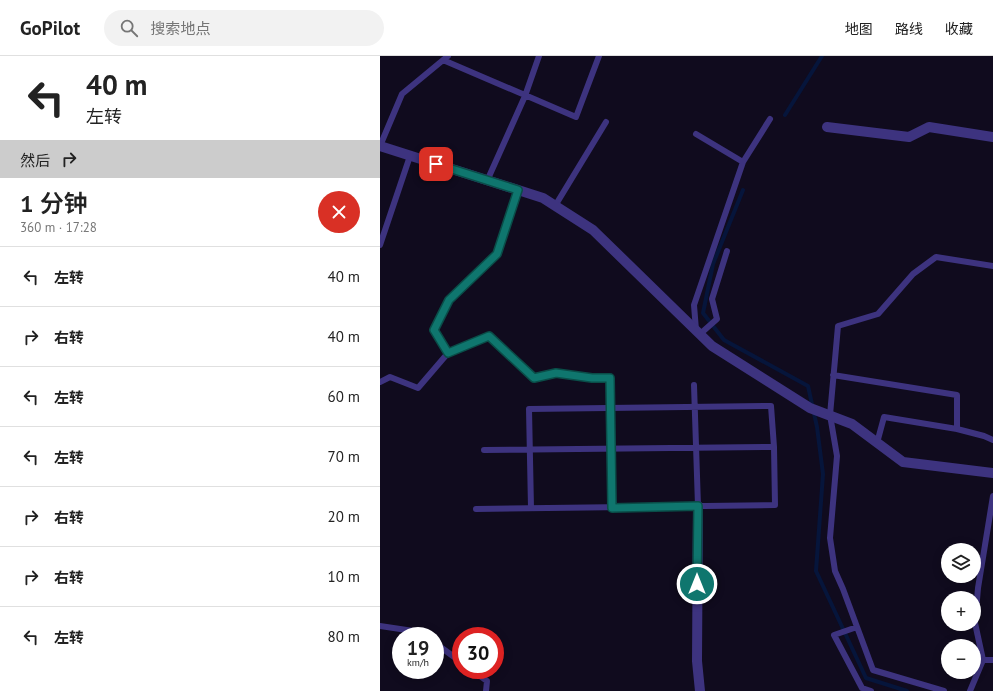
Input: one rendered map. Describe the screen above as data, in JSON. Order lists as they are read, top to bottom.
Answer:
{
  "page": {
    "header": "GoPilot",
    "search": "搜索地点",
    "nav": ["地图", "路线", "收藏"],
    "turn": ["40 m", "左转"],
    "then": "然后",
    "heading": ["1 分钟", "360 m · 17:28"],
    "list": [
      {
        "name": "左转",
        "value": "40 m"
      },
      {
        "name": "右转",
        "value": "40 m"
      },
      {
        "name": "左转",
        "value": "60 m"
      },
      {
        "name": "左转",
        "value": "70 m"
      },
      {
        "name": "右转",
        "value": "20 m"
      },
      {
        "name": "右转",
        "value": "10 m"
      },
      {
        "name": "左转",
        "value": "80 m"
      }
    ],
    "map_buttons": ["+", "−"],
    "speed": "19 km/h",
    "limit": "30"
  }
}
